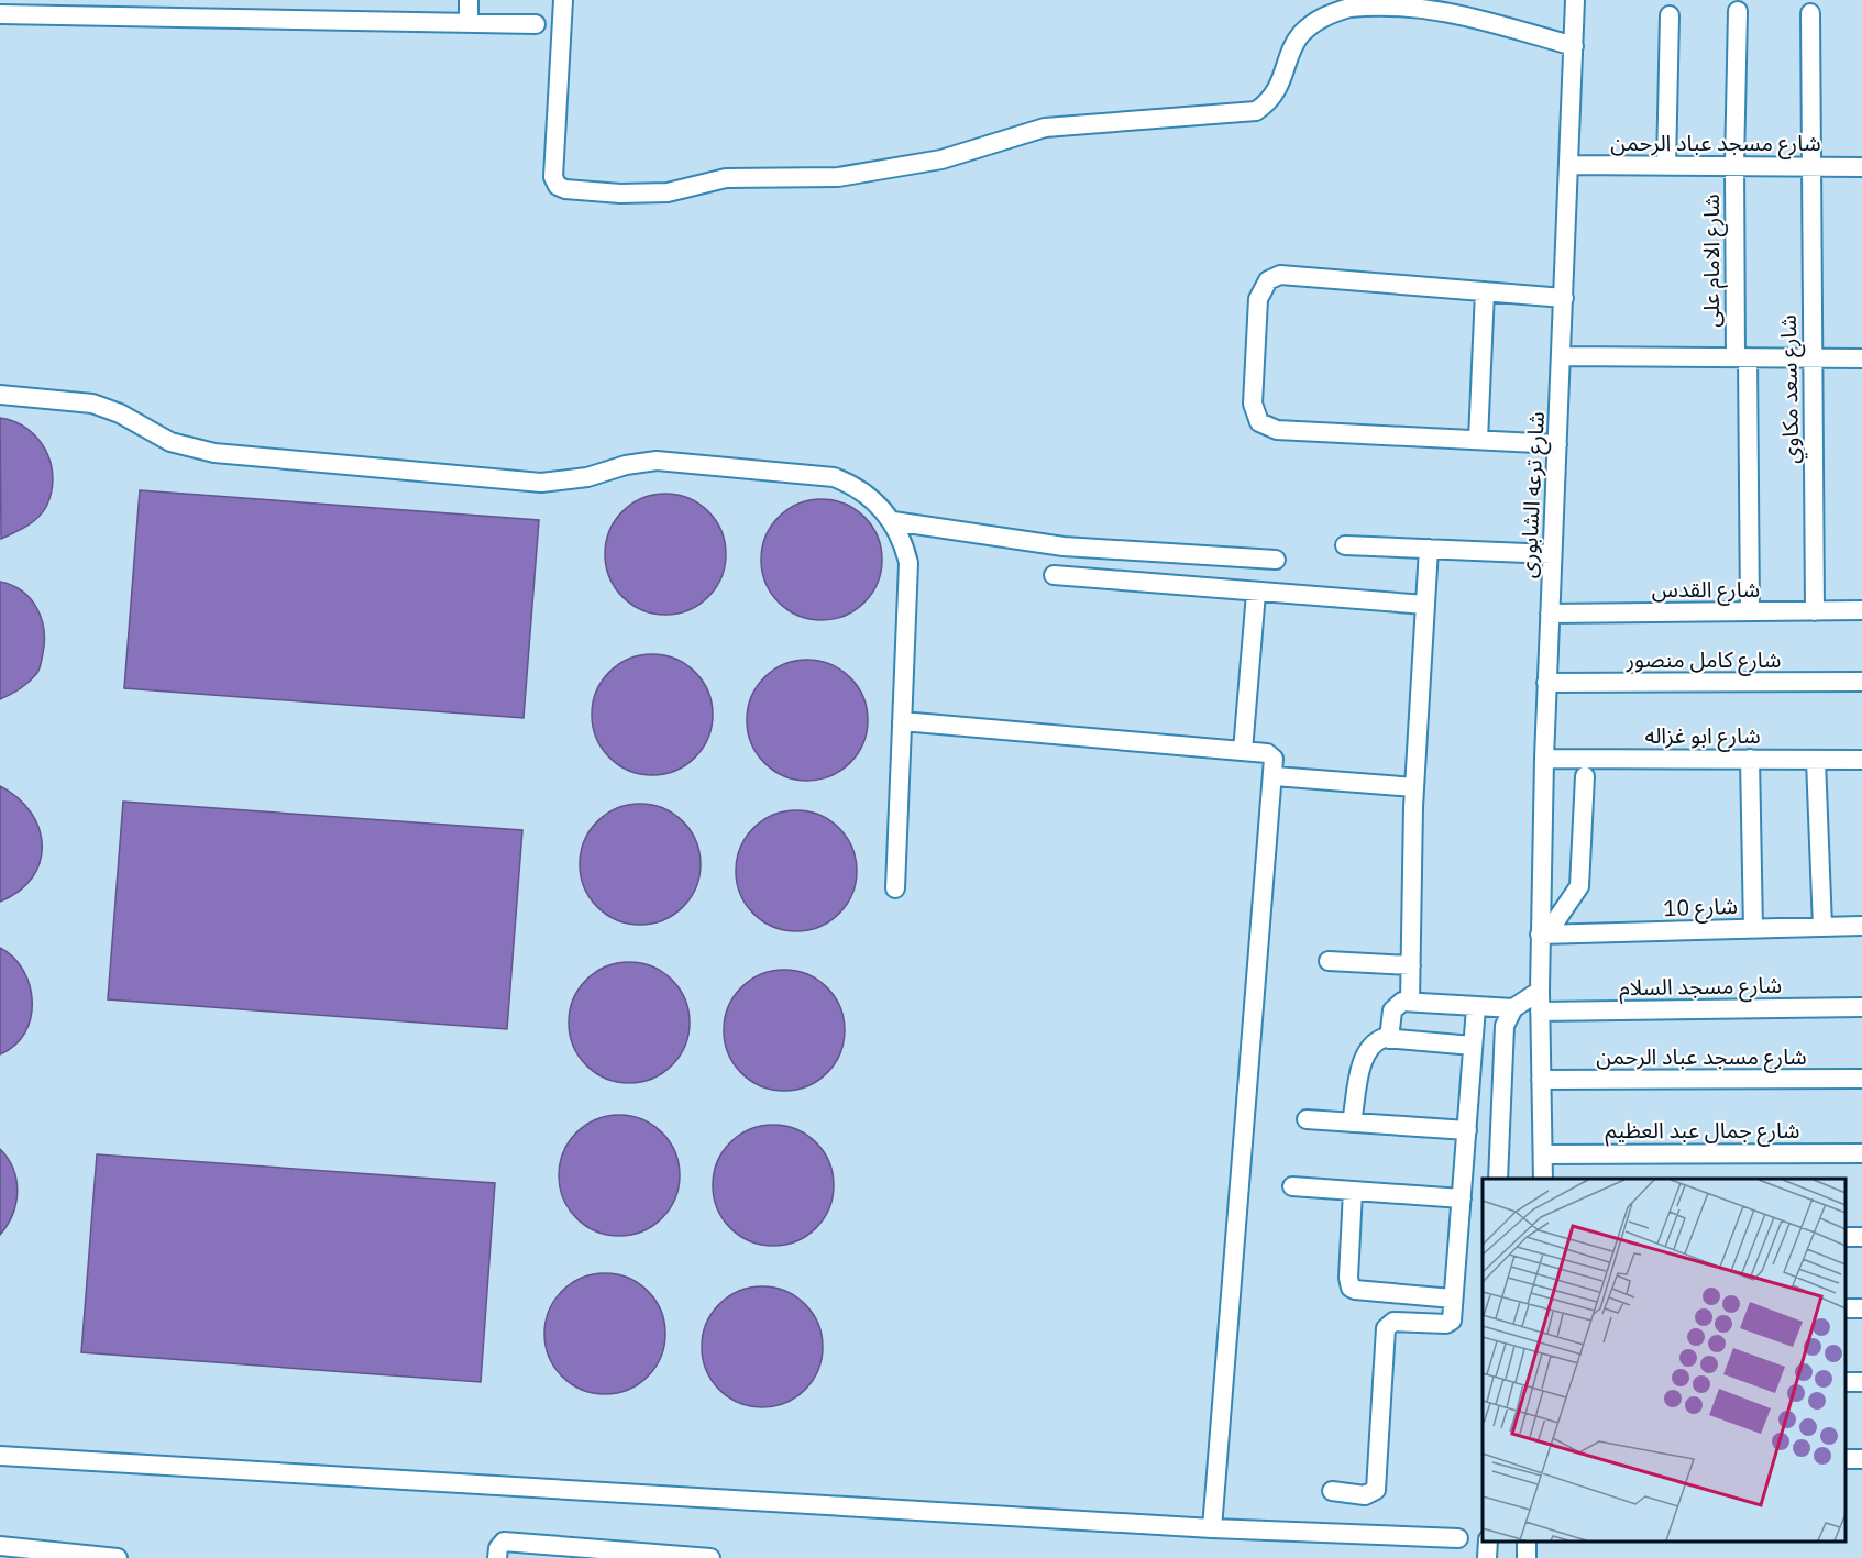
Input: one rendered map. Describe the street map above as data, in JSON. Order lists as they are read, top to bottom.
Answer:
{
  "streets": {
    "street": [
      "شارع مسجد عباد الرحمن",
      "شارع الامام على",
      "شارع سعد مكاوي",
      "شارع ترعه الشابورى",
      "شارع القدس",
      "شارع كامل منصور",
      "شارع ابو غزاله",
      "شارع 10",
      "شارع مسجد السلام",
      "شارع جمال عبد العظيم"
    ]
  },
  "crossings": [
    ["شارع مسجد عباد الرحمن", "شارع الامام على"],
    ["شارع مسجد عباد الرحمن", "شارع سعد مكاوي"],
    ["شارع مسجد عباد الرحمن", "شارع ترعه الشابورى"],
    ["شارع الامام على", "شارع القدس"],
    ["شارع سعد مكاوي", "شارع القدس"],
    ["شارع ترعه الشابورى", "شارع القدس"],
    ["شارع ترعه الشابورى", "شارع كامل منصور"],
    ["شارع ترعه الشابورى", "شارع ابو غزاله"],
    ["شارع ترعه الشابورى", "شارع 10"],
    ["شارع ترعه الشابورى", "شارع مسجد السلام"],
    ["شارع ترعه الشابورى", "شارع جمال عبد العظيم"]
  ]
}
